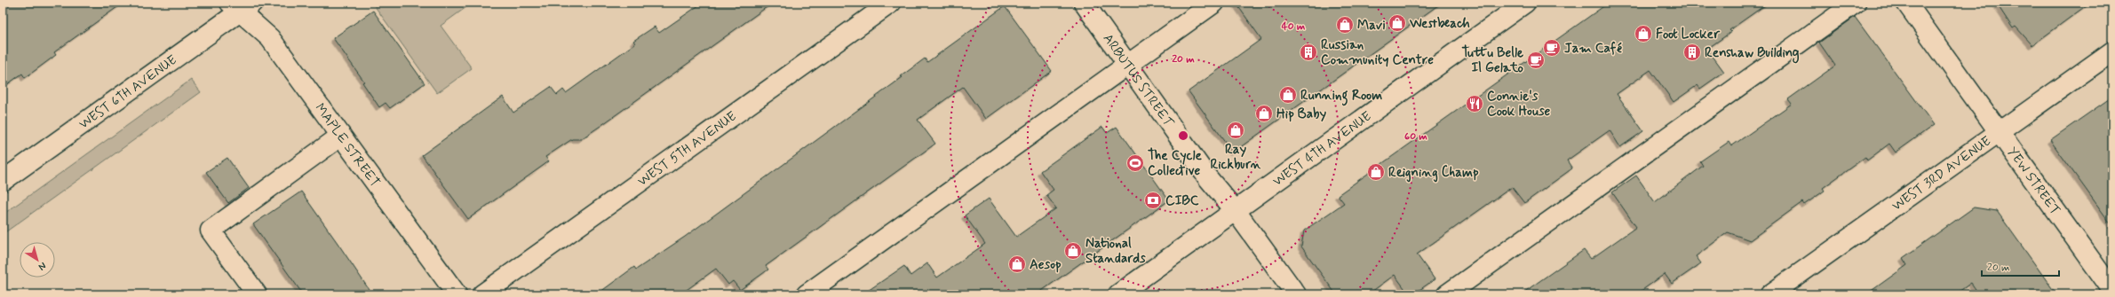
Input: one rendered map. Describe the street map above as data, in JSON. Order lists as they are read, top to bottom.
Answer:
{
  "streets": {
    "street": [
      "ARBUTUS STREET",
      "WEST 6TH AVENUE",
      "MAPLE STREET",
      "WEST 5TH AVENUE",
      "WEST 4TH AVENUE",
      "WEST 3RD AVENUE",
      "YEW STREET"
    ]
  },
  "crossings": [
    ["ARBUTUS STREET", "WEST 4TH AVENUE"],
    ["WEST 6TH AVENUE", "MAPLE STREET"],
    ["WEST 3RD AVENUE", "YEW STREET"]
  ],
  "places": {
    "shop": [
      "Westbeach",
      "Mavi",
      "Foot Locker",
      "Running Room",
      "Hip Baby",
      "Ray Rickburn",
      "Reigning Champ",
      "National Standards",
      "Aesop"
    ],
    "cafe": ["Jam Café", "Tuttu Belle Il Gelato"],
    "building": ["Russian Community Centre", "Renshaw Building"],
    "restaurant": ["Connie's Cook House"],
    "sports": ["The Cycle Collective"],
    "bank": ["CIBC"]
  },
  "scale_bar": "20 m",
  "north": "bottom right",
  "rings": ["40 m", "20 m", "60 m"]
}
